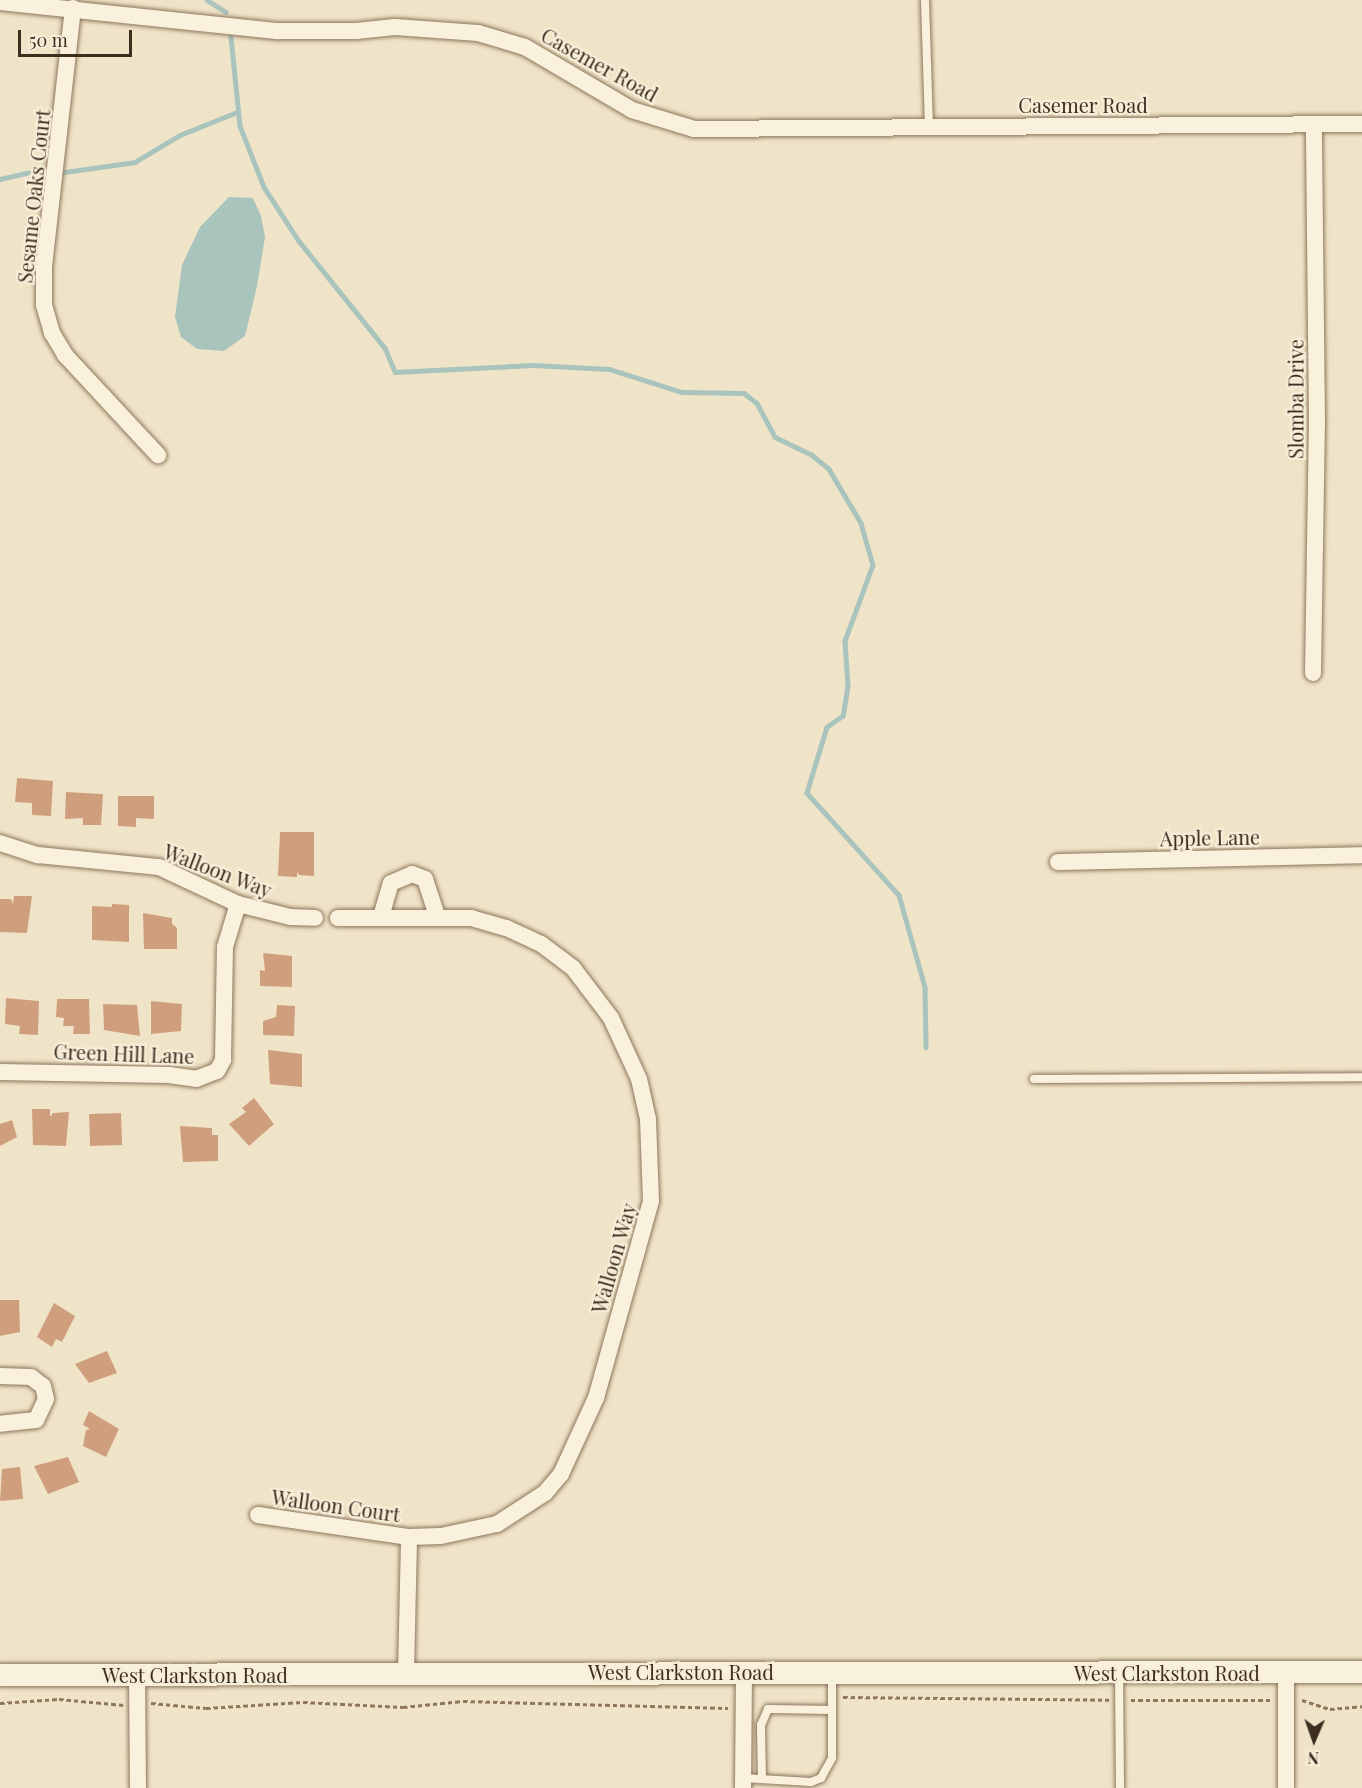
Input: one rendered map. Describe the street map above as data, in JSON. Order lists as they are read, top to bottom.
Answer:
{
  "streets": {
    "main road": ["West Clarkston Road"],
    "street": [
      "Casemer Road",
      "Sesame Oaks Court",
      "Slomba Drive",
      "Apple Lane",
      "Walloon Way",
      "Green Hill Lane",
      "Walloon Court"
    ]
  },
  "crossings": [
    ["Casemer Road", "Sesame Oaks Court"],
    ["Casemer Road", "Slomba Drive"],
    ["Walloon Way", "Green Hill Lane"],
    ["Walloon Way", "Walloon Court"]
  ],
  "scale_bar": "50 m",
  "north": "bottom"
}
